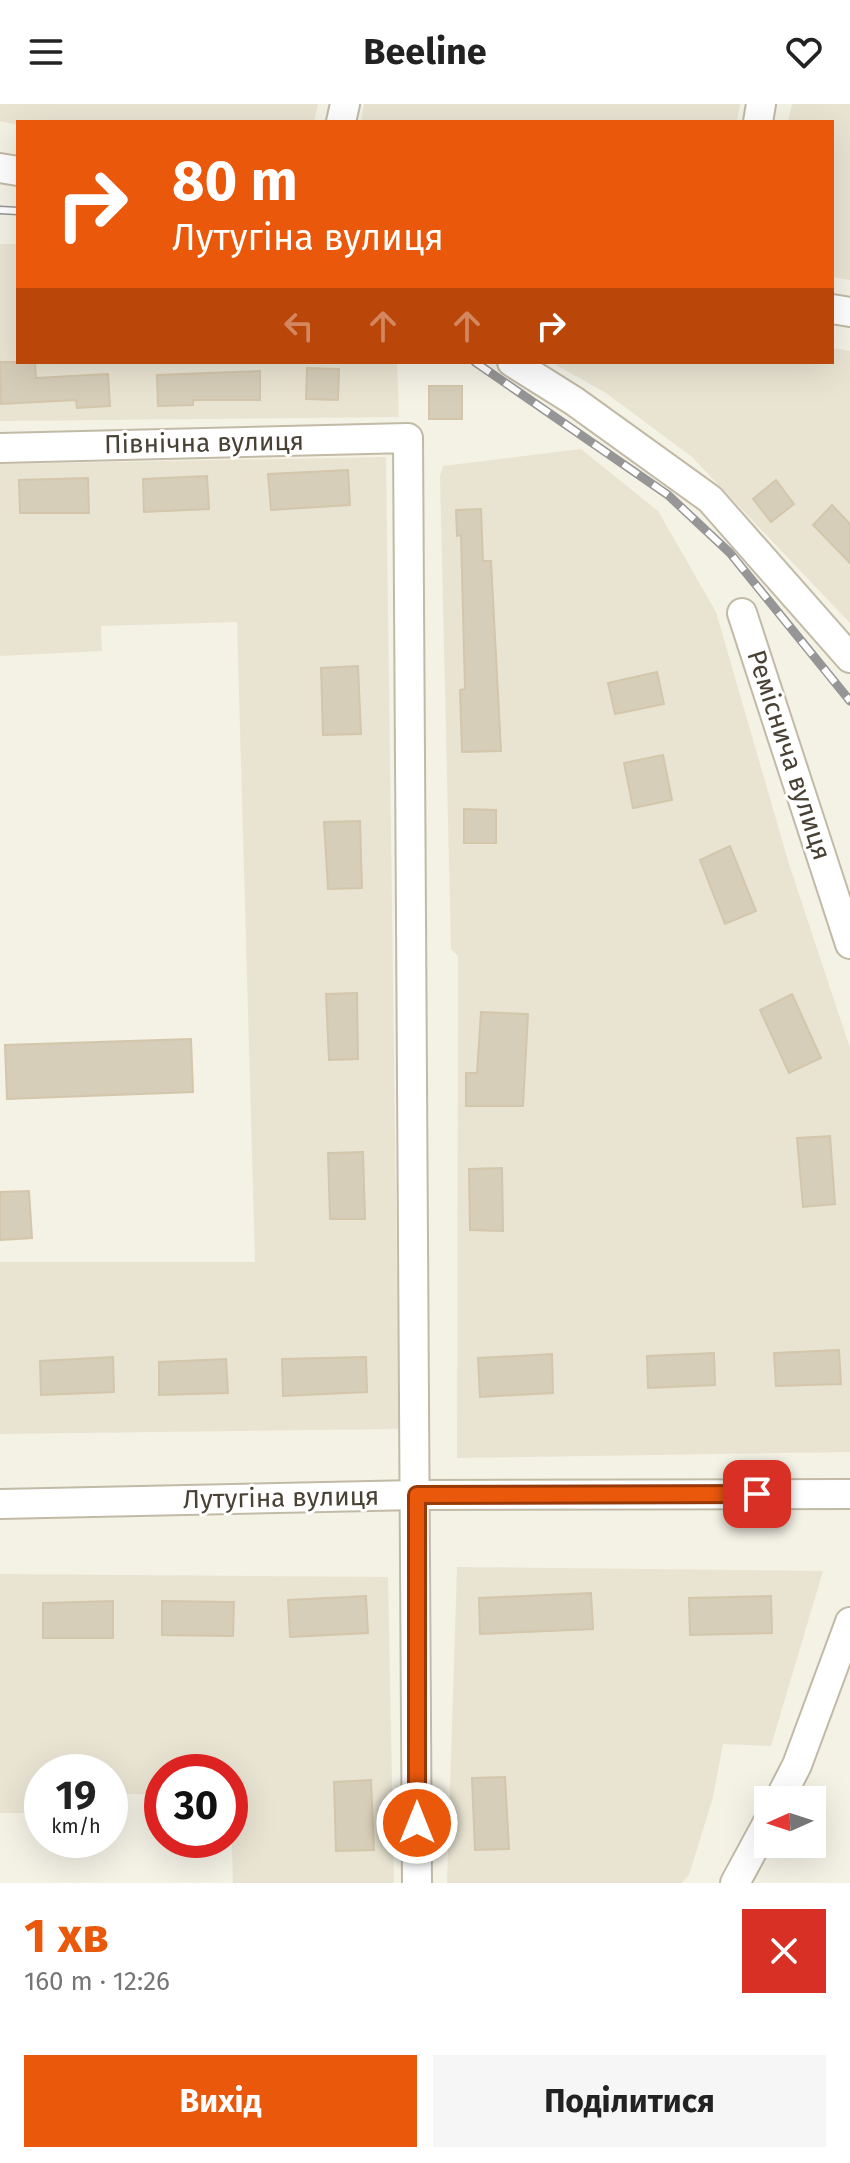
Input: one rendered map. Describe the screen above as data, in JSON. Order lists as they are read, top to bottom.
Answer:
{
  "streets": {
    "street": ["Північна вулиця", "Реміснича вулиця", "Лутугіна вулиця"]
  },
  "crossings": [
    ["Північна вулиця", "Лутугіна вулиця"]
  ],
  "north": "left",
  "page": {
    "header": "Beeline",
    "turn": ["80 m", "Лутугіна вулиця"],
    "speed": "19 km/h",
    "limit": "30",
    "heading": ["1 хв", "160 m · 12:26"],
    "buttons": ["Вихід", "Поділитися"]
  }
}
